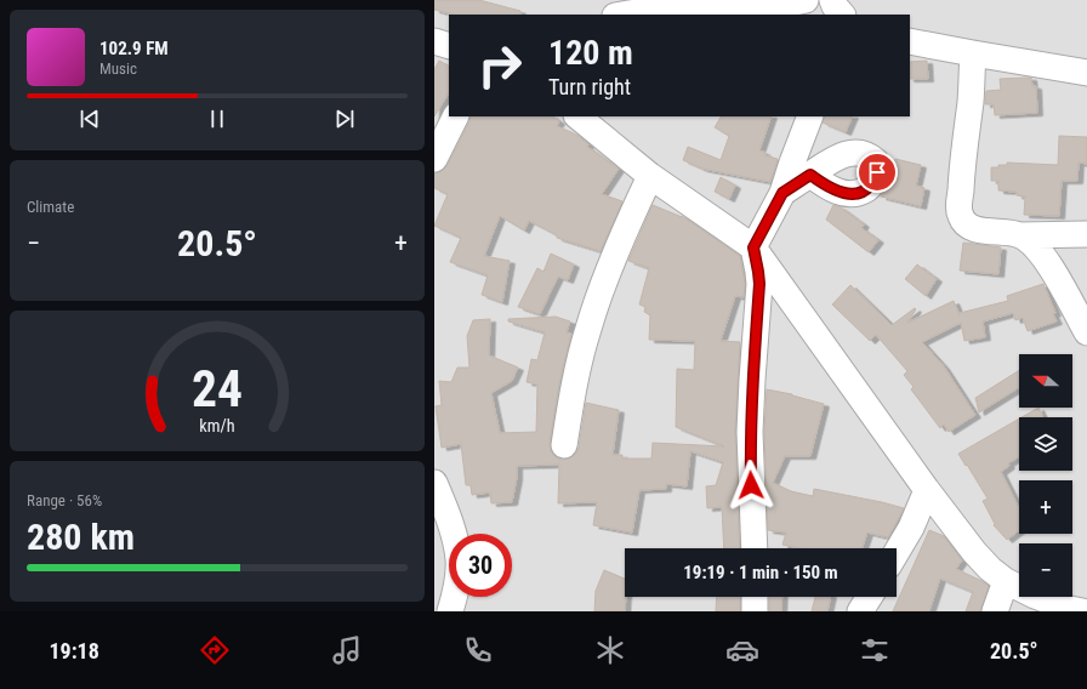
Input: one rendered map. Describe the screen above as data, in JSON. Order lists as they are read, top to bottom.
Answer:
{
  "north": "left",
  "page": {
    "turn": ["120 m", "Turn right"],
    "song": ["102.9 FM", "Music"],
    "tile": [
      "Climate",
      ["Range · 56%", "280 km"]
    ],
    "heat": ["−", "20.5°", "+"],
    "map_buttons": ["+", "−"],
    "limit": "30",
    "trip": "19:19 · 1 min · 150 m",
    "tabs": ["19:18", "20.5°"],
    "gauge": ["24", "km/h"]
  }
}
